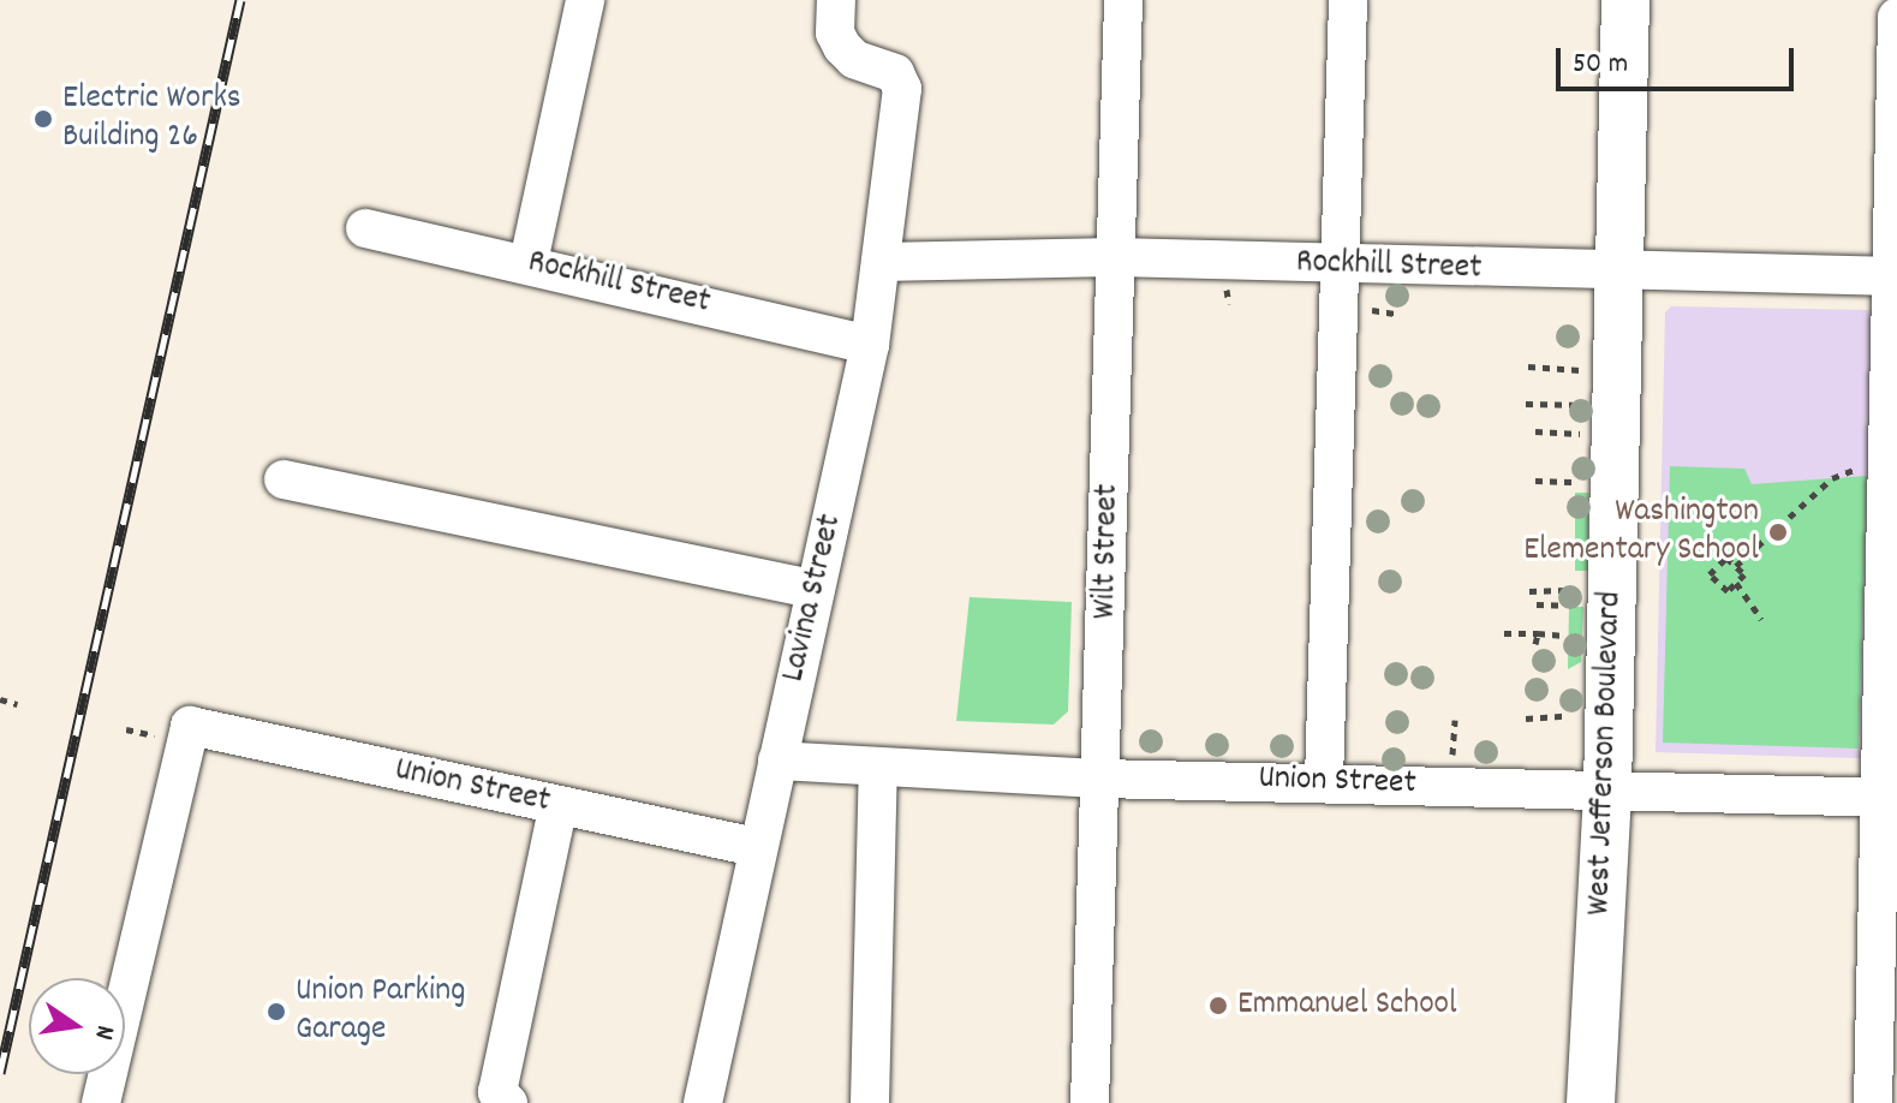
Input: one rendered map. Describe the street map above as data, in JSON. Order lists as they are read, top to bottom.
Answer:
{
  "streets": {
    "main road": ["West Jefferson Boulevard"],
    "street": [
      "Rockhill Street",
      "Wilt Street",
      "Lavina Street",
      "Union Street"
    ]
  },
  "crossings": [
    ["Rockhill Street", "Wilt Street"],
    ["Rockhill Street", "Lavina Street"],
    ["Rockhill Street", "West Jefferson Boulevard"],
    ["Wilt Street", "Union Street"],
    ["Lavina Street", "Union Street"],
    ["West Jefferson Boulevard", "Union Street"]
  ],
  "places": [
    "Electric Works Building 26",
    "Washington Elementary School",
    "Emmanuel School",
    "Union Parking Garage"
  ],
  "scale_bar": "50 m",
  "north": "right"
}
